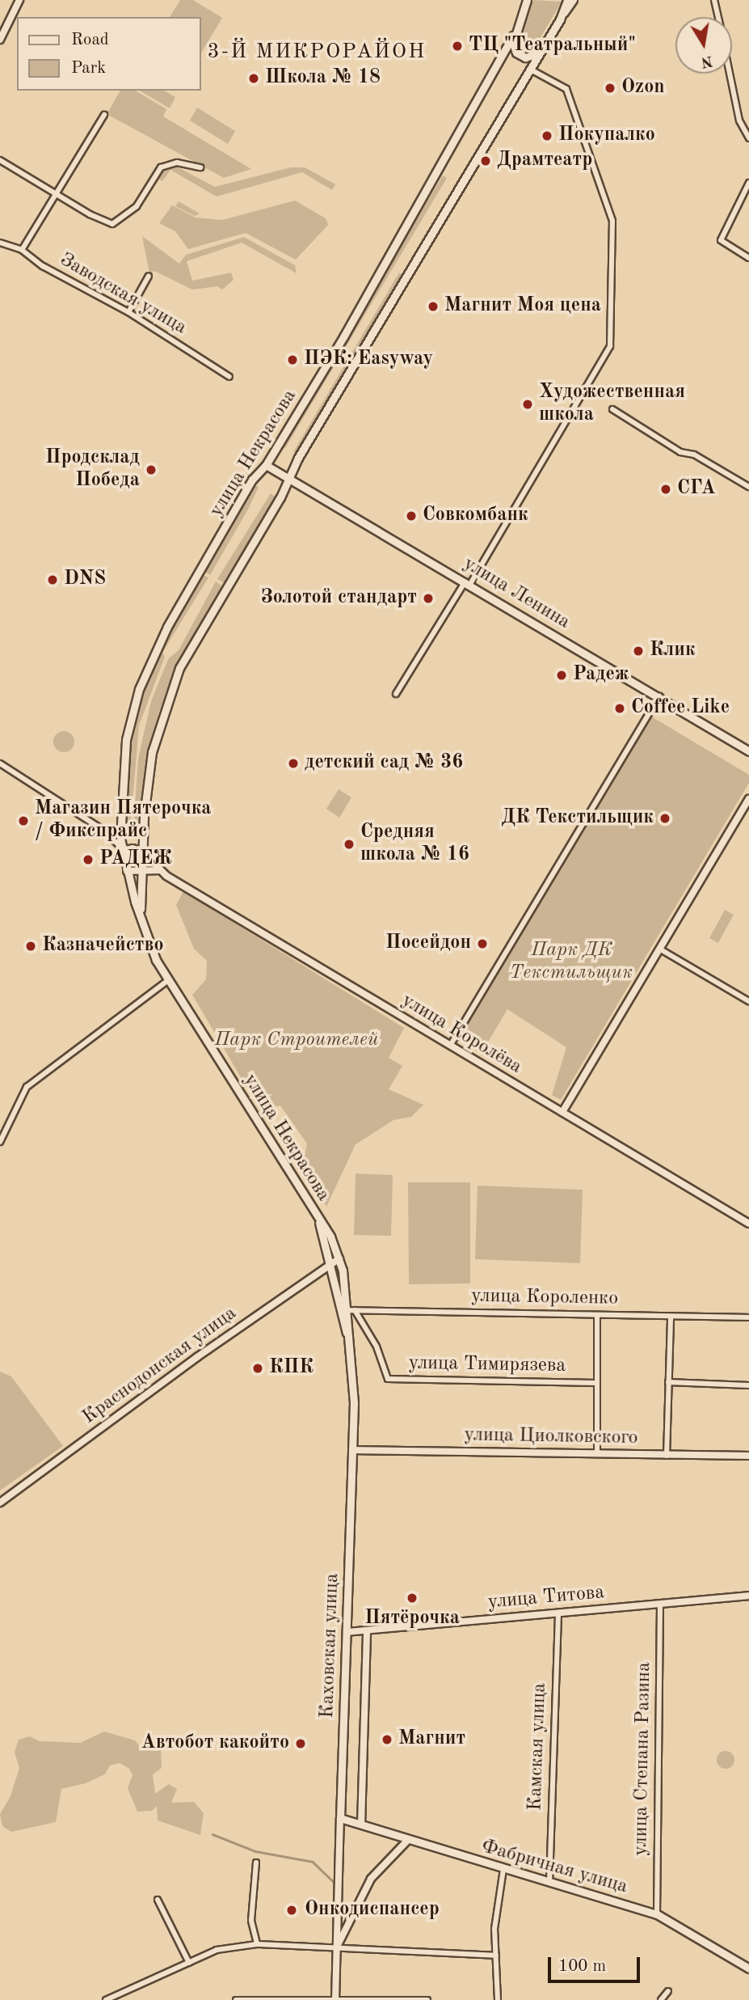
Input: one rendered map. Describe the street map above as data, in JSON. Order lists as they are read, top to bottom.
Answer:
{
  "streets": {
    "main road": [
      "улица Некрасова",
      "улица Ленина",
      "Каховская улица",
      "Фабричная улица"
    ],
    "street": [
      "Заводская улица",
      "улица Королёва",
      "улица Короленко",
      "улица Тимирязева",
      "Краснодонская улица",
      "улица Циолковского",
      "улица Титова",
      "Камская улица",
      "улица Степана Разина"
    ]
  },
  "crossings": [
    ["улица Некрасова", "улица Ленина"],
    ["улица Некрасова", "улица Королёва"],
    ["улица Некрасова", "Краснодонская улица"],
    ["улица Некрасова", "Каховская улица"],
    ["улица Короленко", "улица Тимирязева"],
    ["улица Короленко", "Каховская улица"],
    ["улица Тимирязева", "Каховская улица"],
    ["Краснодонская улица", "Каховская улица"],
    ["улица Циолковского", "Каховская улица"],
    ["улица Титова", "Каховская улица"],
    ["улица Титова", "Камская улица"],
    ["улица Титова", "улица Степана Разина"],
    ["Каховская улица", "Фабричная улица"],
    ["Камская улица", "Фабричная улица"],
    ["улица Степана Разина", "Фабричная улица"]
  ],
  "districts": ["3-Й МИКРОРАЙОН"],
  "parks": ["Парк ДК Текстильщик", "Парк Строителей"],
  "places": [
    "ТЦ \"Театральный\"",
    "Школа № 18",
    "Ozon",
    "Покупалко",
    "Драмтеатр",
    "Магнит Моя цена",
    "ПЭК: Easyway",
    "Художественная школа",
    "Продсклад Победа",
    "СГА",
    "Совкомбанк",
    "DNS",
    "Золотой стандарт",
    "Клик",
    "Радеж",
    "Coffee Like",
    "детский сад № 36",
    "ДК Текстильщик",
    "Магазин Пятерочка / Фикспрайс",
    "Средняя школа № 16",
    "РАДЕЖ",
    "Посейдон",
    "Казначейство",
    "КПК",
    "Пятёрочка",
    "Магнит",
    "Автобот какойто",
    "Онкодиспансер"
  ],
  "legend": ["Road", "Park"],
  "scale_bar": "100 m",
  "north": "bottom"
}
